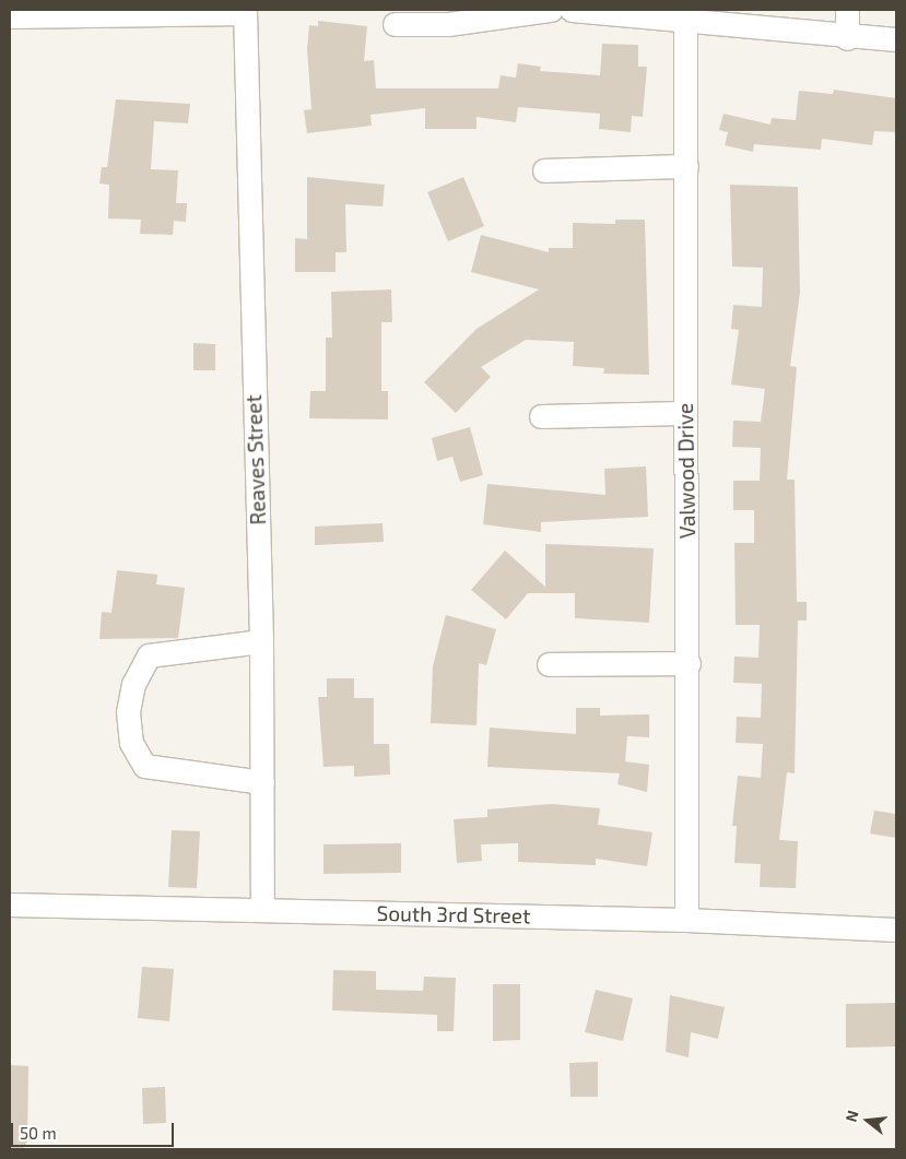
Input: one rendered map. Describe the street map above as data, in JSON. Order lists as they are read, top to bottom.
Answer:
{
  "streets": {
    "street": ["Reaves Street", "Valwood Drive", "South 3rd Street"]
  },
  "crossings": [
    ["Reaves Street", "South 3rd Street"],
    ["Valwood Drive", "South 3rd Street"]
  ],
  "scale_bar": "50 m",
  "north": "left"
}
